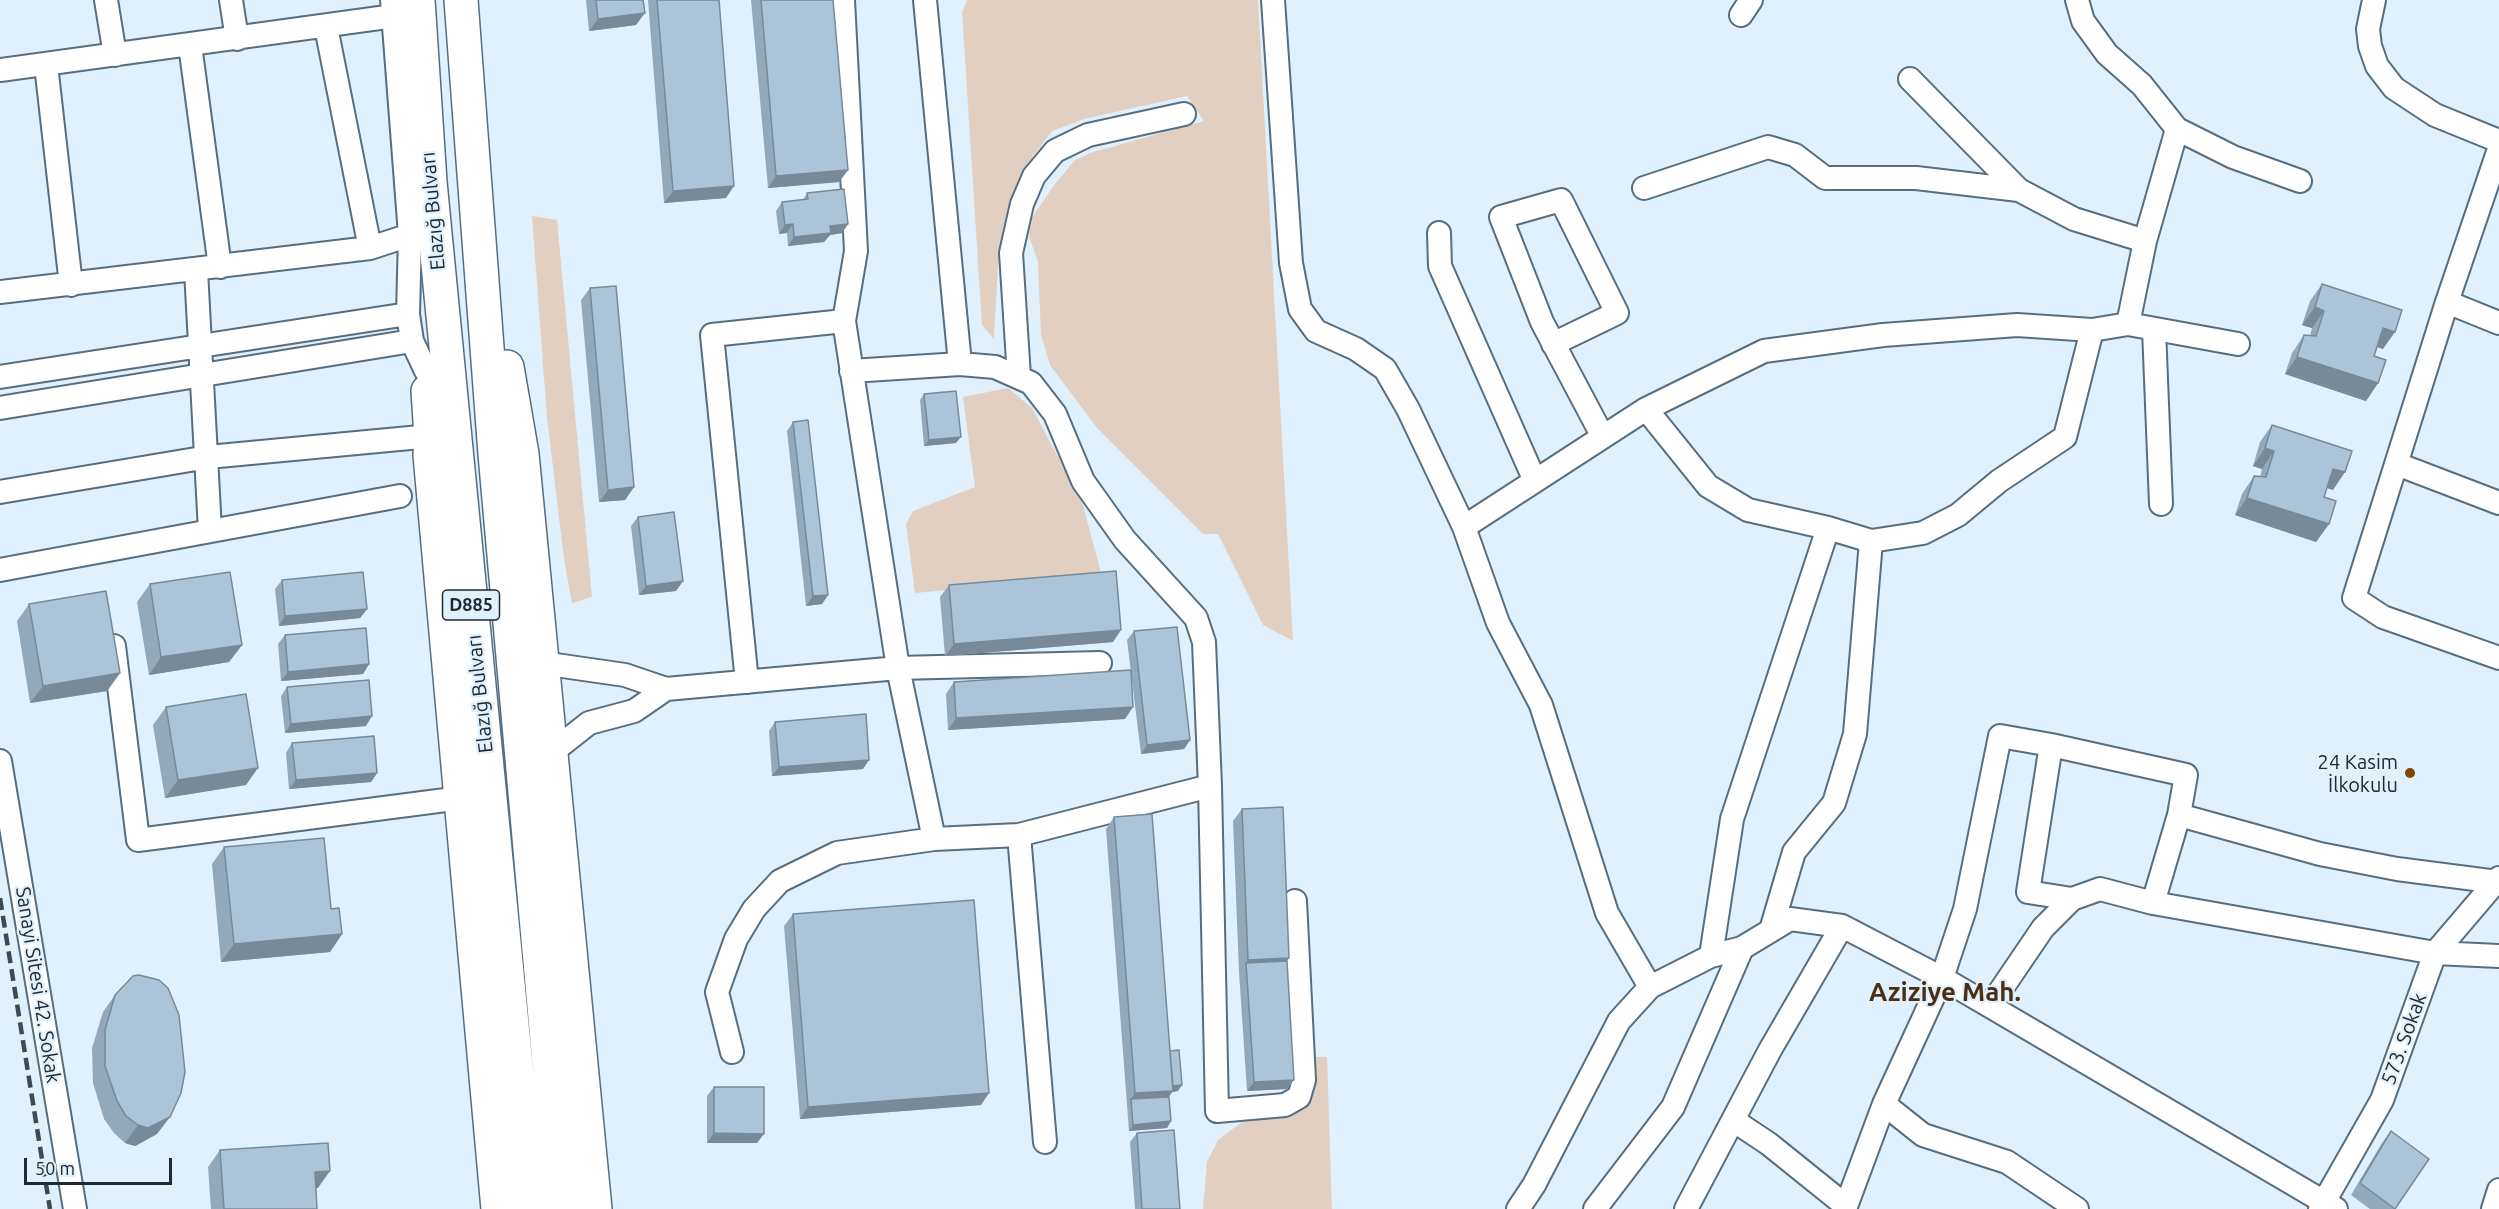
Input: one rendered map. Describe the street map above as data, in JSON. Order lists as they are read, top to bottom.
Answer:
{
  "streets": {
    "highway": ["Elazığ Bulvarı", "D885"],
    "street": ["Sanayi Sitesi 42. Sokak", "573. Sokak"]
  },
  "districts": ["Aziziye Mah."],
  "places": ["24 Kasim İlkokulu"],
  "scale_bar": "50 m"
}
